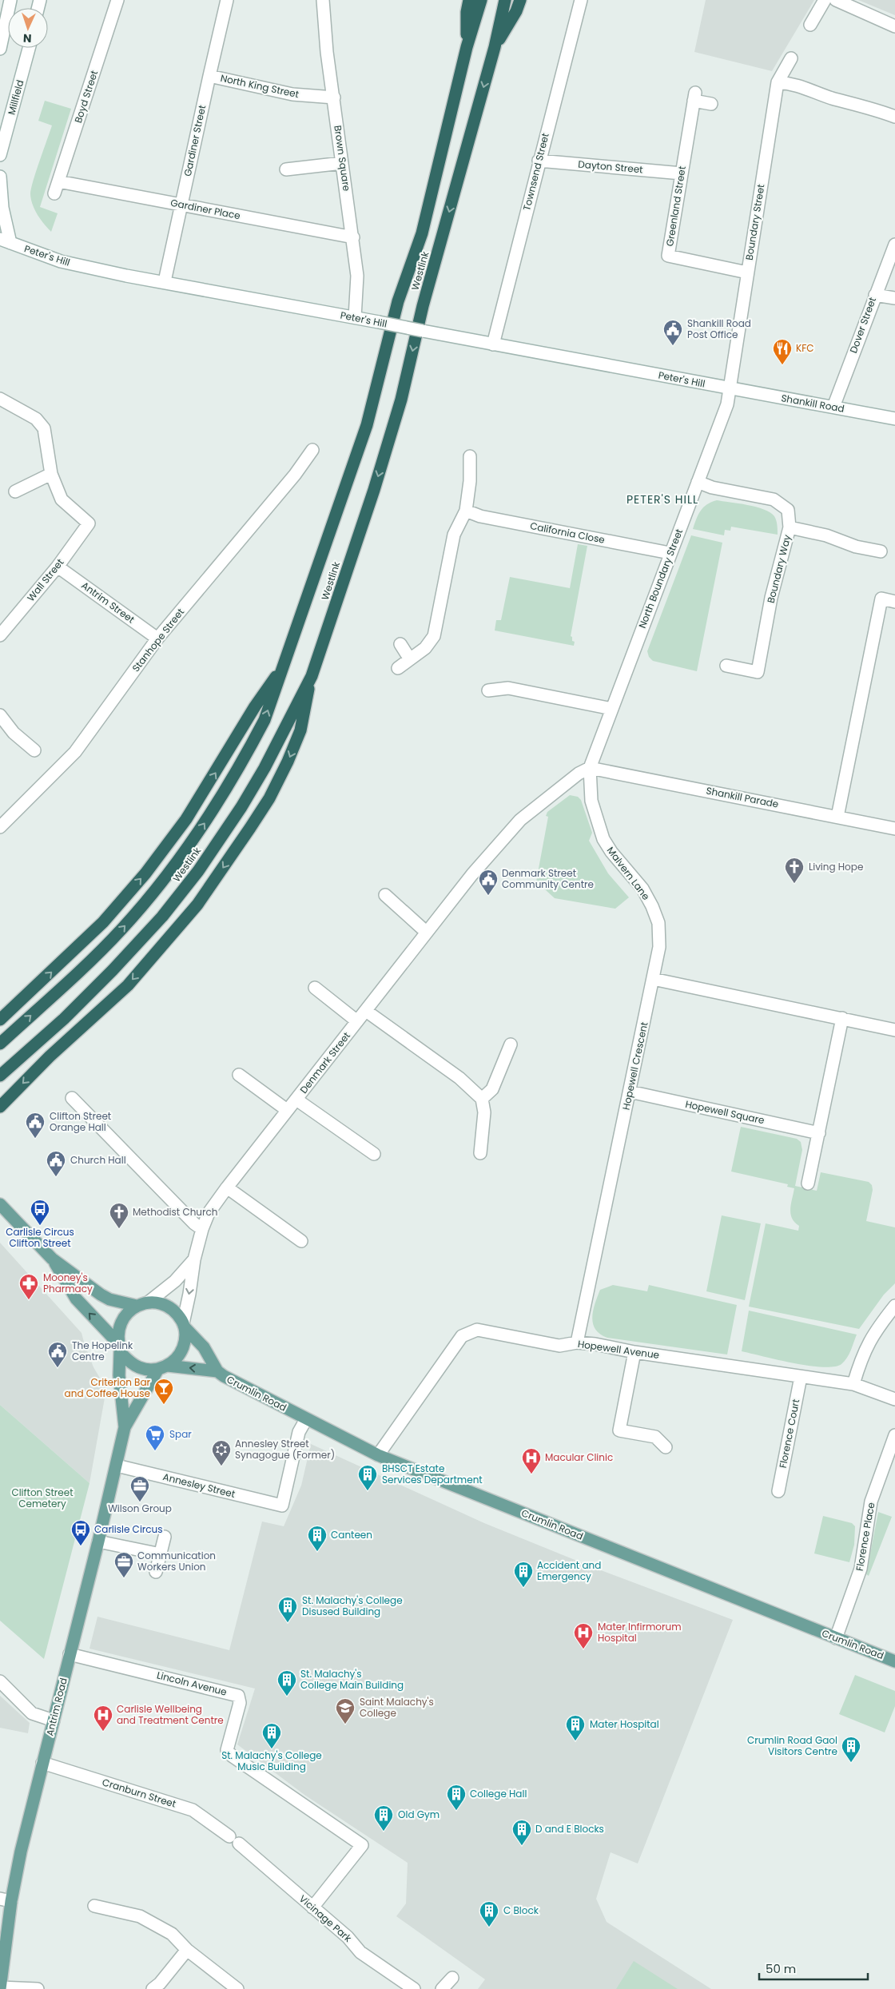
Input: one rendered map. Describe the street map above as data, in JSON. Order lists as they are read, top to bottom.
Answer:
{
  "streets": {
    "highway": ["Westlink"],
    "main road": ["Crumlin Road", "Antrim Road"],
    "street": [
      "North King Street",
      "Boyd Street",
      "Millfield",
      "Gardiner Street",
      "Brown Square",
      "Dayton Street",
      "Townsend Street",
      "Greenland Street",
      "Gardiner Place",
      "Boundary Street",
      "Peter's Hill",
      "Dover Street",
      "Shankill Road",
      "California Close",
      "Boundary Way",
      "North Boundary Street",
      "Wall Street",
      "Antrim Street",
      "Stanhope Street",
      "Shankill Parade",
      "Malvern Lane",
      "Denmark Street",
      "Hopewell Crescent",
      "Hopewell Square",
      "Hopewell Avenue",
      "Florence Court",
      "Annesley Street",
      "Florence Place",
      "Lincoln Avenue",
      "Cranburn Street",
      "Vicinage Park"
    ]
  },
  "crossings": [
    ["North King Street", "Gardiner Street"],
    ["North King Street", "Brown Square"],
    ["Boyd Street", "Gardiner Place"],
    ["Gardiner Street", "Gardiner Place"],
    ["Gardiner Street", "Peter's Hill"],
    ["Brown Square", "Gardiner Place"],
    ["Brown Square", "Peter's Hill"],
    ["Dayton Street", "Townsend Street"],
    ["Dayton Street", "Greenland Street"],
    ["Townsend Street", "Peter's Hill"],
    ["Greenland Street", "Boundary Street"],
    ["Boundary Street", "Peter's Hill"],
    ["Boundary Street", "Shankill Road"],
    ["Boundary Street", "North Boundary Street"],
    ["Peter's Hill", "Shankill Road"],
    ["Peter's Hill", "North Boundary Street"],
    ["Dover Street", "Shankill Road"],
    ["Shankill Road", "North Boundary Street"],
    ["California Close", "North Boundary Street"],
    ["North Boundary Street", "Shankill Parade"],
    ["North Boundary Street", "Malvern Lane"],
    ["North Boundary Street", "Denmark Street"],
    ["Wall Street", "Antrim Street"],
    ["Antrim Street", "Stanhope Street"],
    ["Shankill Parade", "Malvern Lane"],
    ["Shankill Parade", "Denmark Street"],
    ["Malvern Lane", "Denmark Street"],
    ["Malvern Lane", "Hopewell Crescent"],
    ["Denmark Street", "Crumlin Road"],
    ["Denmark Street", "Antrim Road"],
    ["Hopewell Crescent", "Hopewell Square"],
    ["Hopewell Crescent", "Hopewell Avenue"],
    ["Hopewell Avenue", "Crumlin Road"],
    ["Hopewell Avenue", "Florence Court"],
    ["Crumlin Road", "Annesley Street"],
    ["Crumlin Road", "Florence Place"],
    ["Crumlin Road", "Antrim Road"],
    ["Annesley Street", "Antrim Road"],
    ["Lincoln Avenue", "Antrim Road"],
    ["Lincoln Avenue", "Vicinage Park"],
    ["Antrim Road", "Cranburn Street"],
    ["Cranburn Street", "Vicinage Park"]
  ],
  "districts": ["PETER'S HILL"],
  "parks": ["Clifton Street Cemetery"],
  "places": {
    "public building": [
      "Shankill Road Post Office",
      "Denmark Street Community Centre",
      "Clifton Street Orange Hall",
      "Church Hall",
      "The Hopelink Centre"
    ],
    "restaurant": ["KFC"],
    "church": ["Living Hope", "Methodist Church"],
    "bus stop": ["Carlisle Circus Clifton Street", "Carlisle Circus"],
    "pharmacy": ["Mooney's Pharmacy"],
    "bar": ["Criterion Bar and Coffee House"],
    "supermarket": ["Spar"],
    "synagogue": ["Annesley Street Synagogue (Former)"],
    "hospital": ["Macular Clinic", "Mater Infirmorum Hospital", "Carlisle Wellbeing and Treatment Centre"],
    "building": [
      "BHSCT Estate Services Department",
      "Canteen",
      "Accident and Emergency",
      "St. Malachy's College Disused Building",
      "St. Malachy's College Main Building",
      "Mater Hospital",
      "St. Malachy's College Music Building",
      "Crumlin Road Gaol Visitors Centre",
      "College Hall",
      "Old Gym",
      "D and E Blocks",
      "C Block"
    ],
    "office": ["Wilson Group", "Communication Workers Union"],
    "school or university": ["Saint Malachy's College"]
  },
  "scale_bar": "50 m",
  "north": "bottom"
}
